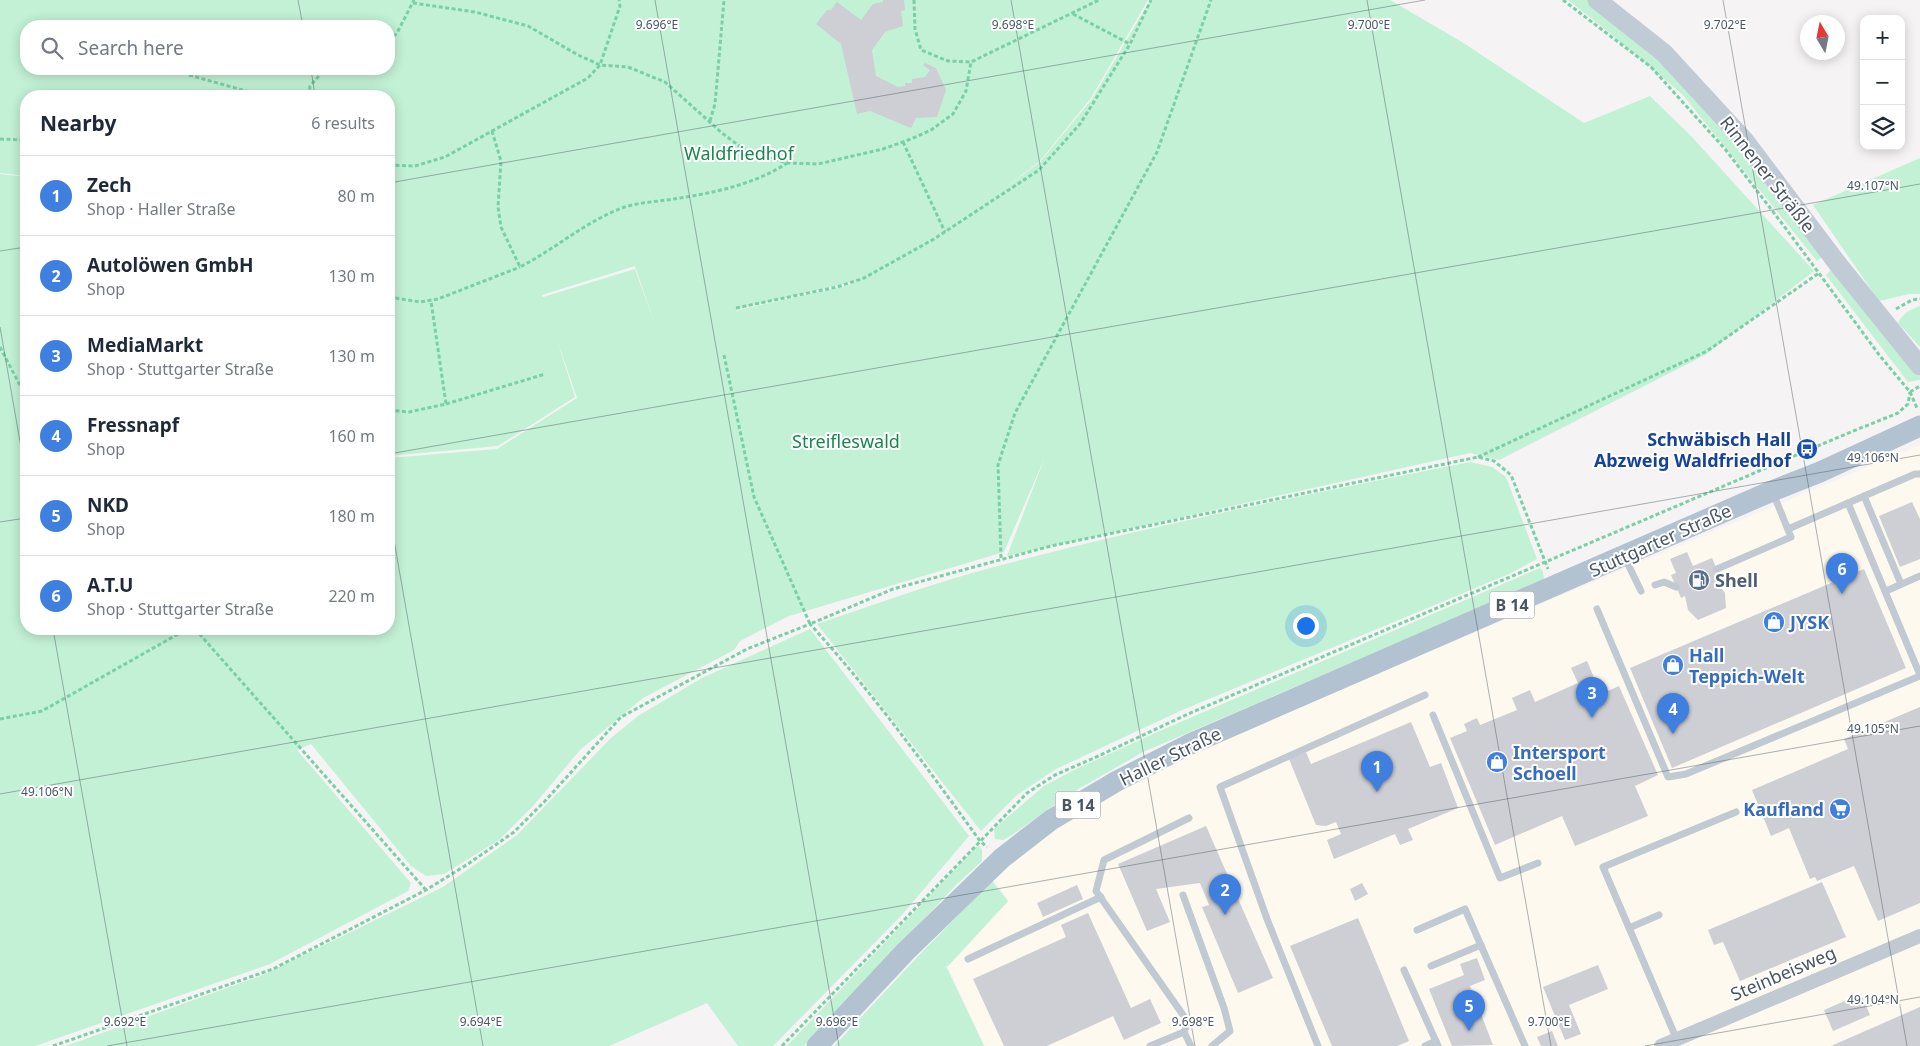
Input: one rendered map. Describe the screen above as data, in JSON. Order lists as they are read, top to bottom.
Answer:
{
  "streets": {
    "main road": ["Stuttgarter Straße", "B 14", "Haller Straße"],
    "street": ["Rinnener Sträßle", "Steinbeisweg"]
  },
  "crossings": [
    ["Stuttgarter Straße", "Haller Straße"]
  ],
  "parks": ["Waldfriedhof", "Streifleswald"],
  "places": {
    "bus stop": ["Schwäbisch Hall Abzweig Waldfriedhof"],
    "fuel station": ["Shell"],
    "shop": ["JYSK", "Hall Teppich-Welt", "Intersport Schoell"],
    "supermarket": ["Kaufland"]
  },
  "north": "top",
  "page": {
    "map_buttons": ["+", "−"],
    "search": "Search here",
    "heading": ["Nearby", "6 results"],
    "list": [
      {
        "mark": "1",
        "name": "Zech",
        "note": "Shop · Haller Straße",
        "value": "80 m"
      },
      {
        "mark": "2",
        "name": "Autolöwen GmbH",
        "note": "Shop",
        "value": "130 m"
      },
      {
        "mark": "3",
        "name": "MediaMarkt",
        "note": "Shop · Stuttgarter Straße",
        "value": "130 m"
      },
      {
        "mark": "4",
        "name": "Fressnapf",
        "note": "Shop",
        "value": "160 m"
      },
      {
        "mark": "5",
        "name": "NKD",
        "note": "Shop",
        "value": "180 m"
      },
      {
        "mark": "6",
        "name": "A.T.U",
        "note": "Shop · Stuttgarter Straße",
        "value": "220 m"
      }
    ],
    "pins": [
      "6",
      "3",
      "4",
      "1",
      "2",
      "5"
    ]
  },
  "coordinates": [
    "9.696°E",
    "9.698°E",
    "9.700°E",
    "9.702°E",
    "49.107°N",
    "49.106°N",
    "49.105°N",
    "49.104°N",
    "9.692°E",
    "9.694°E"
  ]
}
